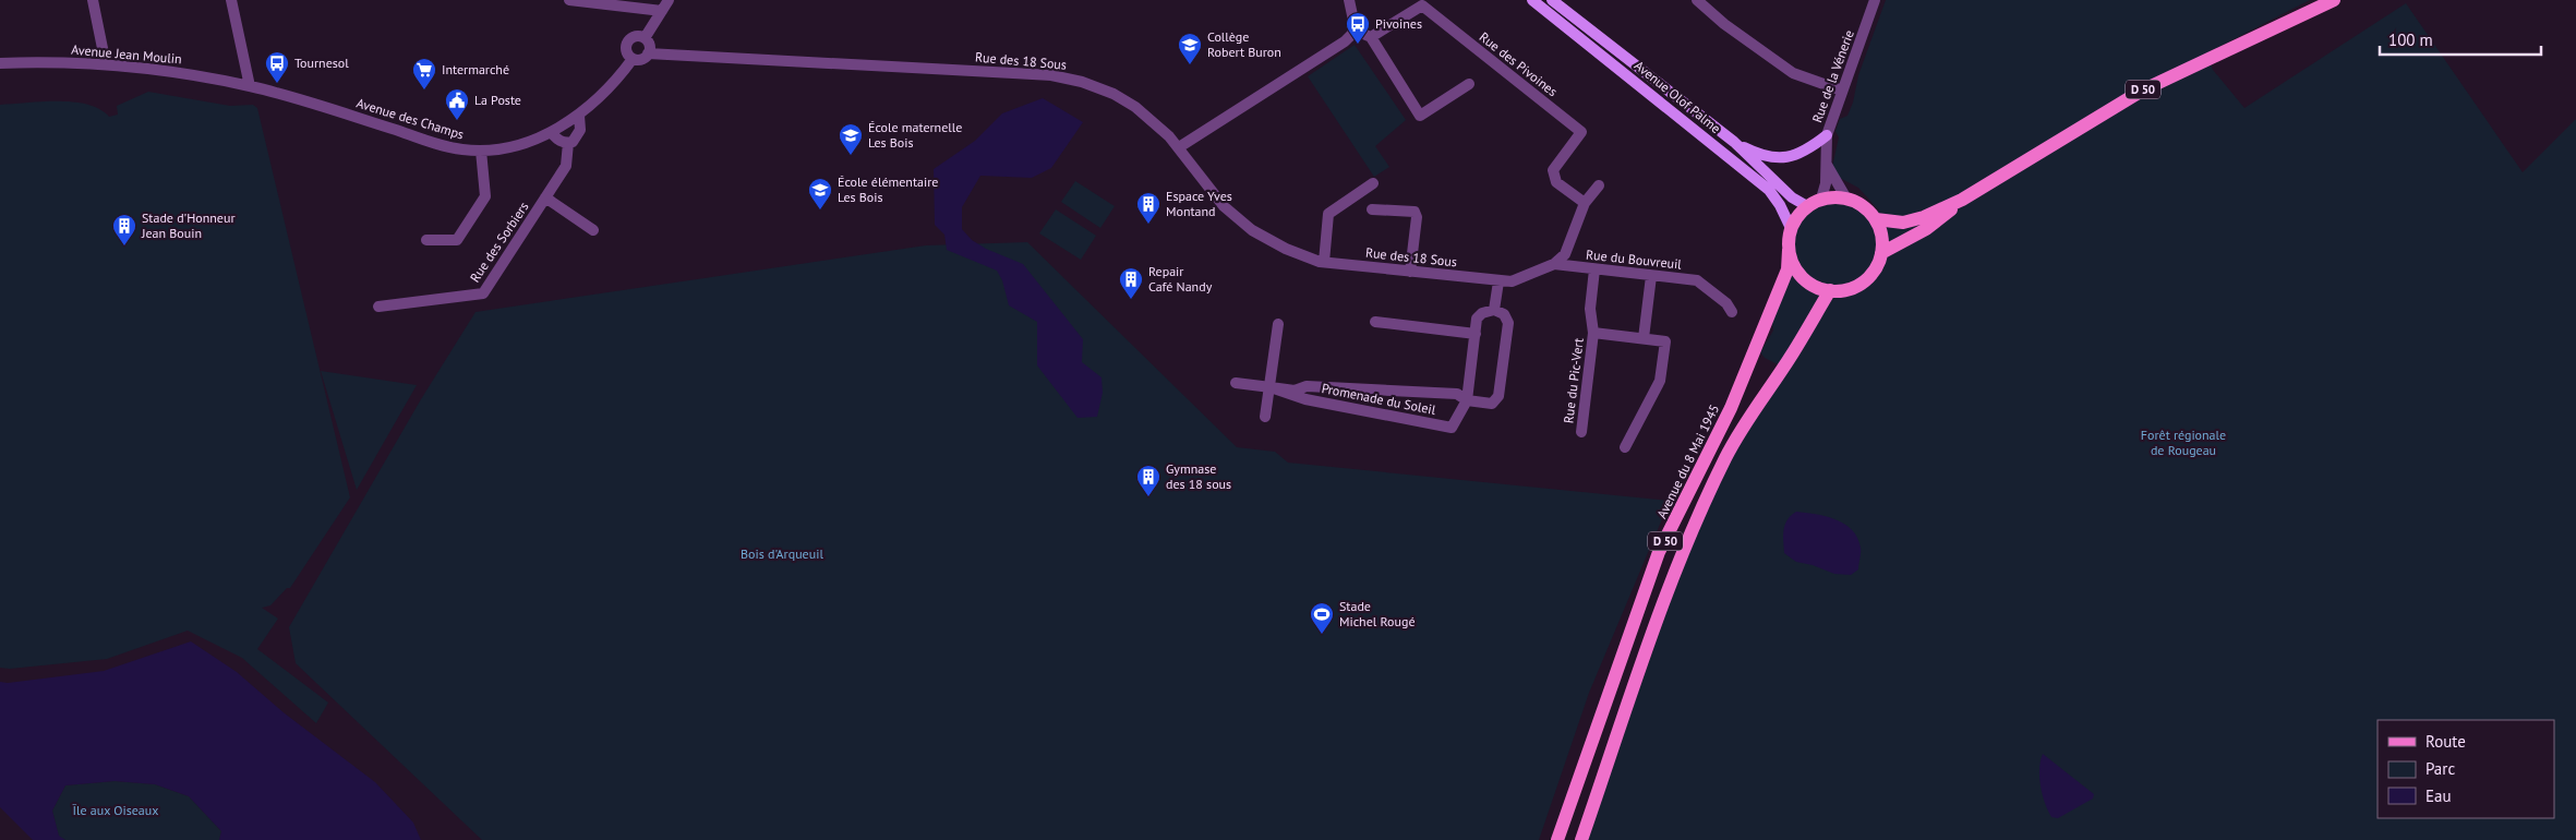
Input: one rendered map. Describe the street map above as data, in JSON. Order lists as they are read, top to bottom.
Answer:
{
  "streets": {
    "main road": ["D 50", "Avenue Olof Palme", "Avenue du 8 Mai 1945"],
    "street": [
      "Avenue Jean Moulin",
      "Rue des 18 Sous",
      "Rue des Pivoines",
      "Rue de la Vénerie",
      "Avenue des Champs",
      "Rue des Sorbiers",
      "Rue du Bouvreuil",
      "Rue du Pic-Vert",
      "Promenade du Soleil"
    ]
  },
  "crossings": [
    ["Avenue Jean Moulin", "Avenue des Champs"],
    ["Rue des 18 Sous", "Avenue des Champs"],
    ["Rue des 18 Sous", "Rue du Bouvreuil"],
    ["Rue de la Vénerie", "D 50"],
    ["Rue de la Vénerie", "Avenue Olof Palme"],
    ["Rue de la Vénerie", "Avenue du 8 Mai 1945"],
    ["D 50", "Avenue Olof Palme"],
    ["D 50", "Avenue du 8 Mai 1945"],
    ["Avenue Olof Palme", "Avenue du 8 Mai 1945"],
    ["Avenue des Champs", "Rue des Sorbiers"],
    ["Rue du Bouvreuil", "Rue du Pic-Vert"]
  ],
  "parks": ["Forêt régionale de Rougeau", "Bois d'Arqueuil", "Île aux Oiseaux"],
  "places": {
    "bus stop": ["Pivoines", "Tournesol"],
    "school or university": ["Collège Robert Buron", "École maternelle Les Bois", "École élémentaire Les Bois"],
    "supermarket": ["Intermarché"],
    "public building": ["La Poste"],
    "building": [
      "Espace Yves Montand",
      "Stade d'Honneur Jean Bouin",
      "Repair Café Nandy",
      "Gymnase des 18 sous"
    ],
    "sports": ["Stade Michel Rougé"]
  },
  "legend": ["Route", "Parc", "Eau"],
  "scale_bar": "100 m"
}
